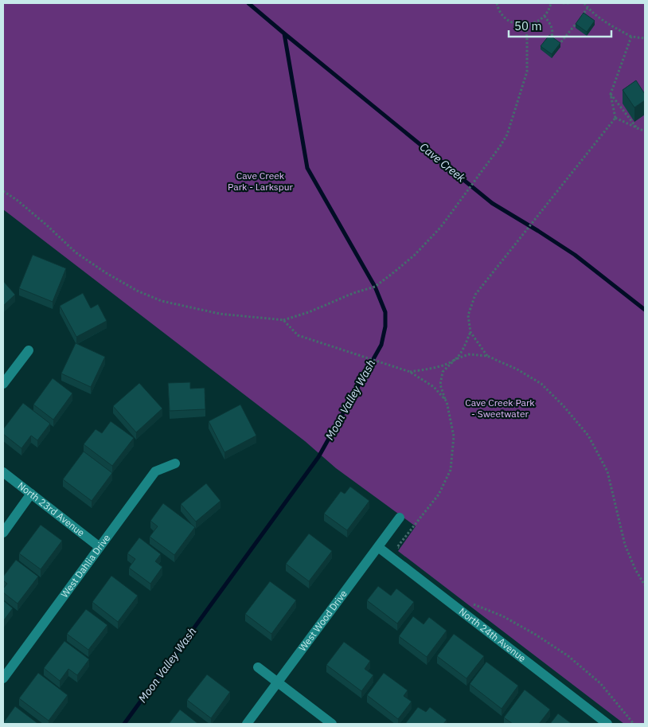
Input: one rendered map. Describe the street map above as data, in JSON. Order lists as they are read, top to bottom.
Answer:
{
  "streets": {
    "street": [
      "North 23rd Avenue",
      "West Dahlia Drive",
      "West Wood Drive",
      "North 24th Avenue"
    ]
  },
  "crossings": [
    ["North 23rd Avenue", "West Dahlia Drive"],
    ["West Wood Drive", "North 24th Avenue"]
  ],
  "water": ["Cave Creek", "Moon Valley Wash"],
  "parks": ["Cave Creek Park - Larkspur", "Cave Creek Park - Sweetwater"],
  "scale_bar": "50 m"
}
